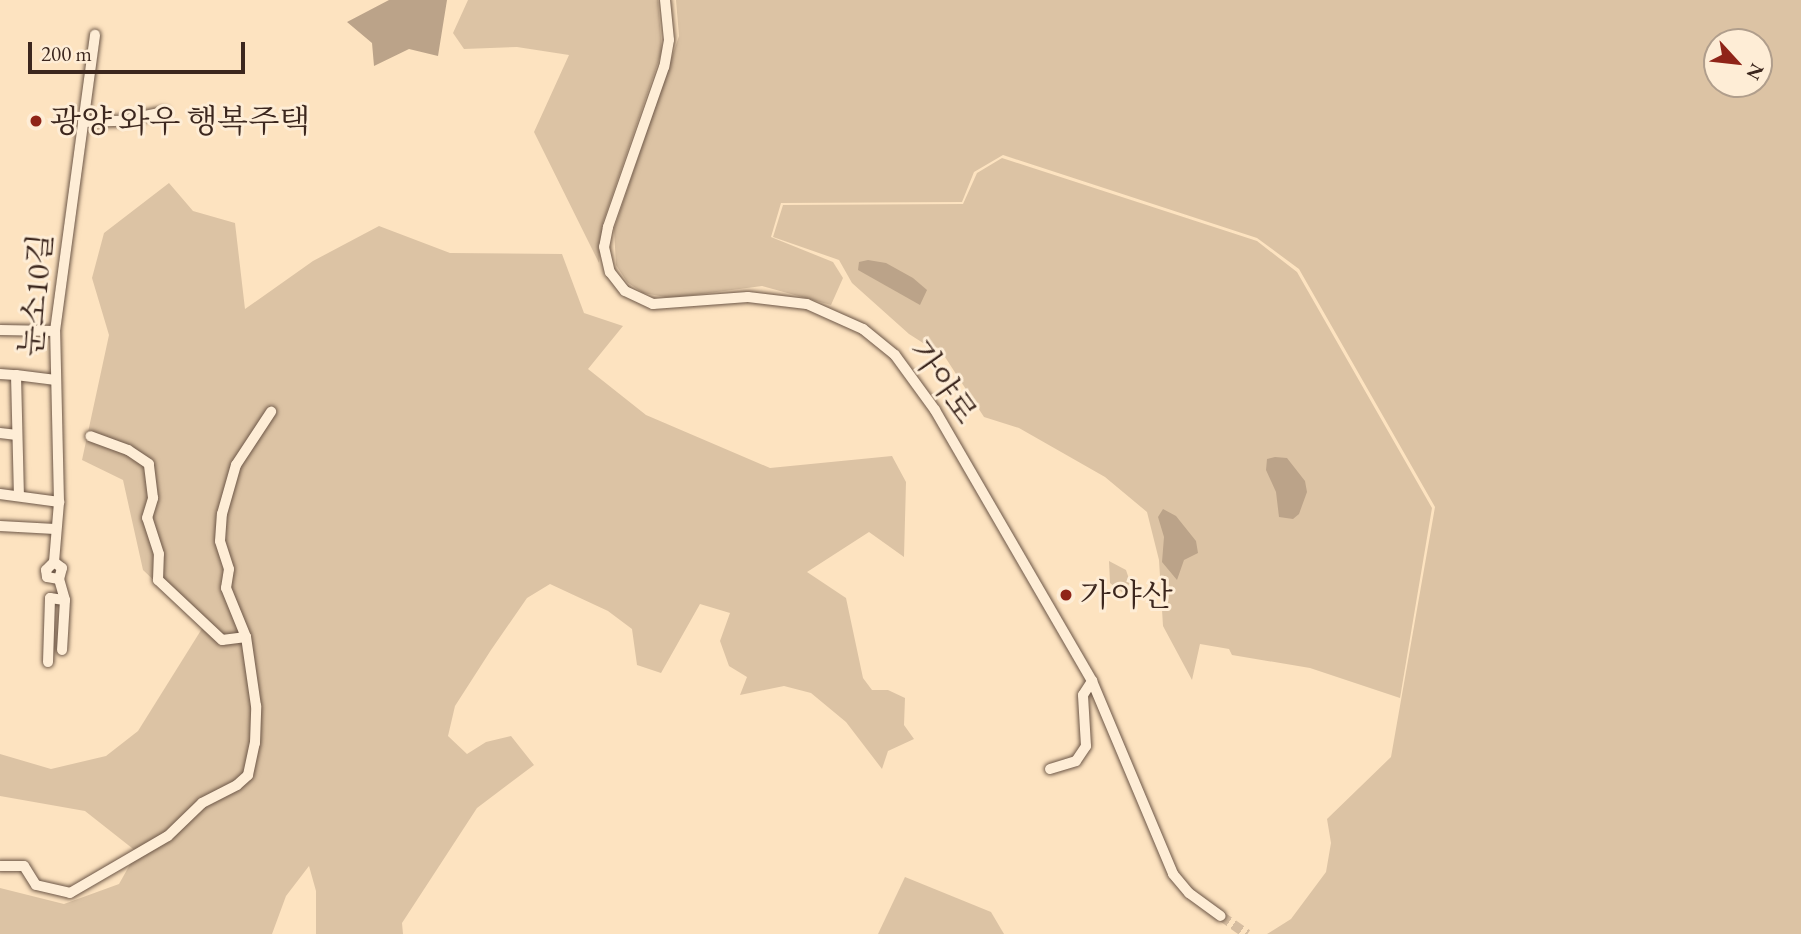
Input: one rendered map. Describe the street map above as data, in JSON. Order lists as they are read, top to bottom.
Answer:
{
  "streets": {
    "street": ["눈소10길", "가야로"]
  },
  "places": ["광양 와우 행복주택", "가야산"],
  "scale_bar": "200 m",
  "north": "bottom right"
}
